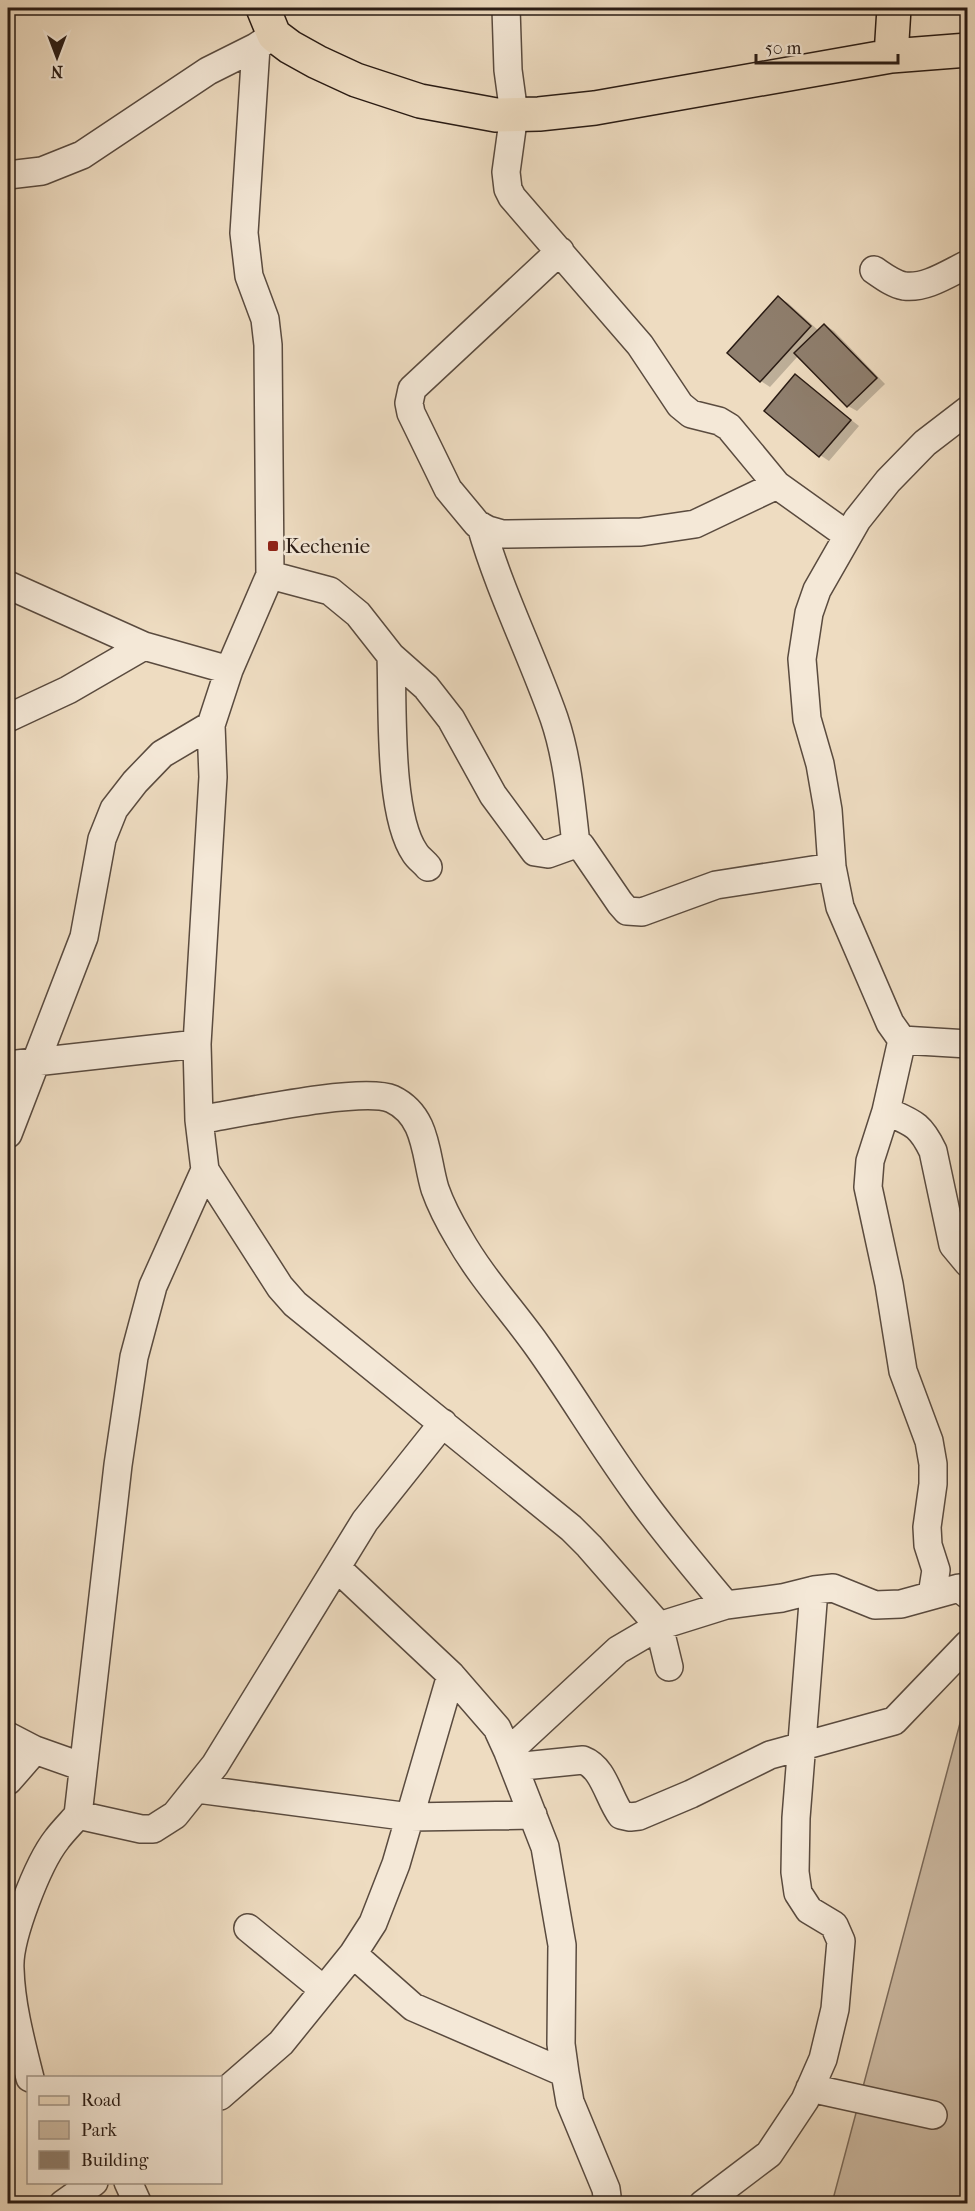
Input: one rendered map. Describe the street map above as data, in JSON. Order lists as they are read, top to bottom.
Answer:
{
  "places": {
    "transit": ["Kechenie"]
  },
  "legend": ["Road", "Park", "Building"],
  "scale_bar": "50 m",
  "north": "bottom"
}
